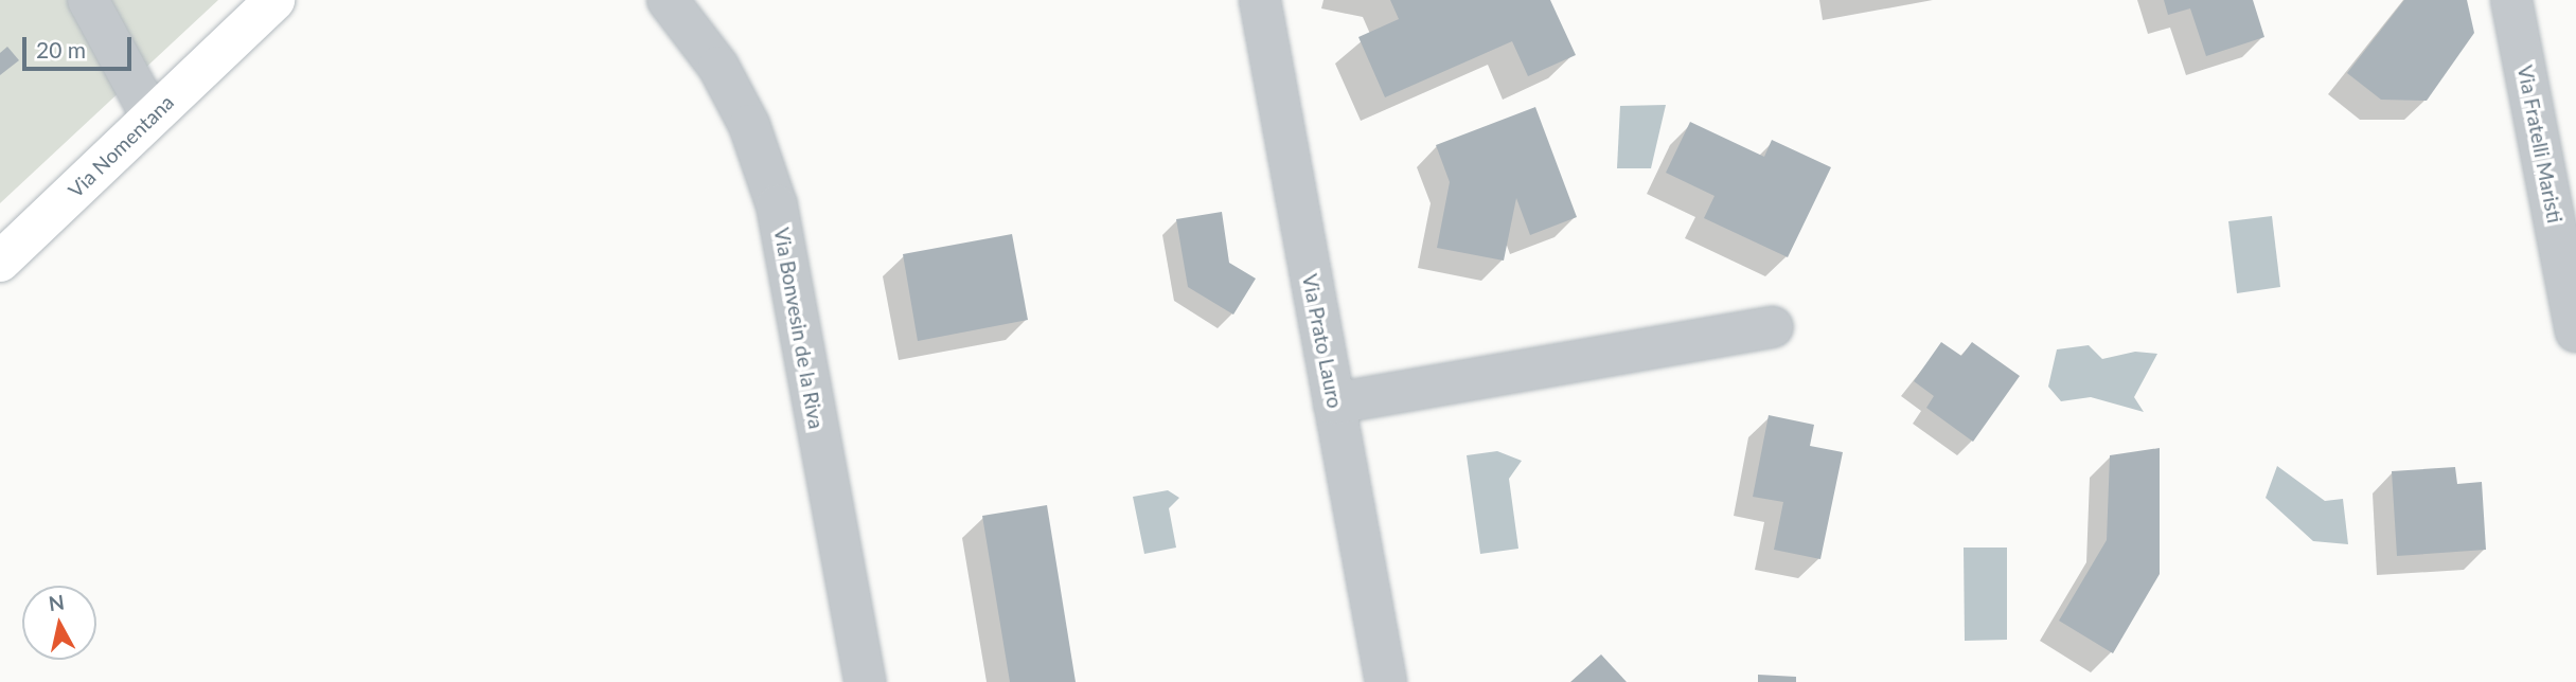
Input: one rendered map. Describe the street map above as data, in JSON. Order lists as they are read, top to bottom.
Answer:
{
  "streets": {
    "main road": ["Via Nomentana"],
    "street": ["Via Fratelli Maristi", "Via Bonvesin de la Riva", "Via Prato Lauro"]
  },
  "scale_bar": "20 m",
  "north": "top"
}
